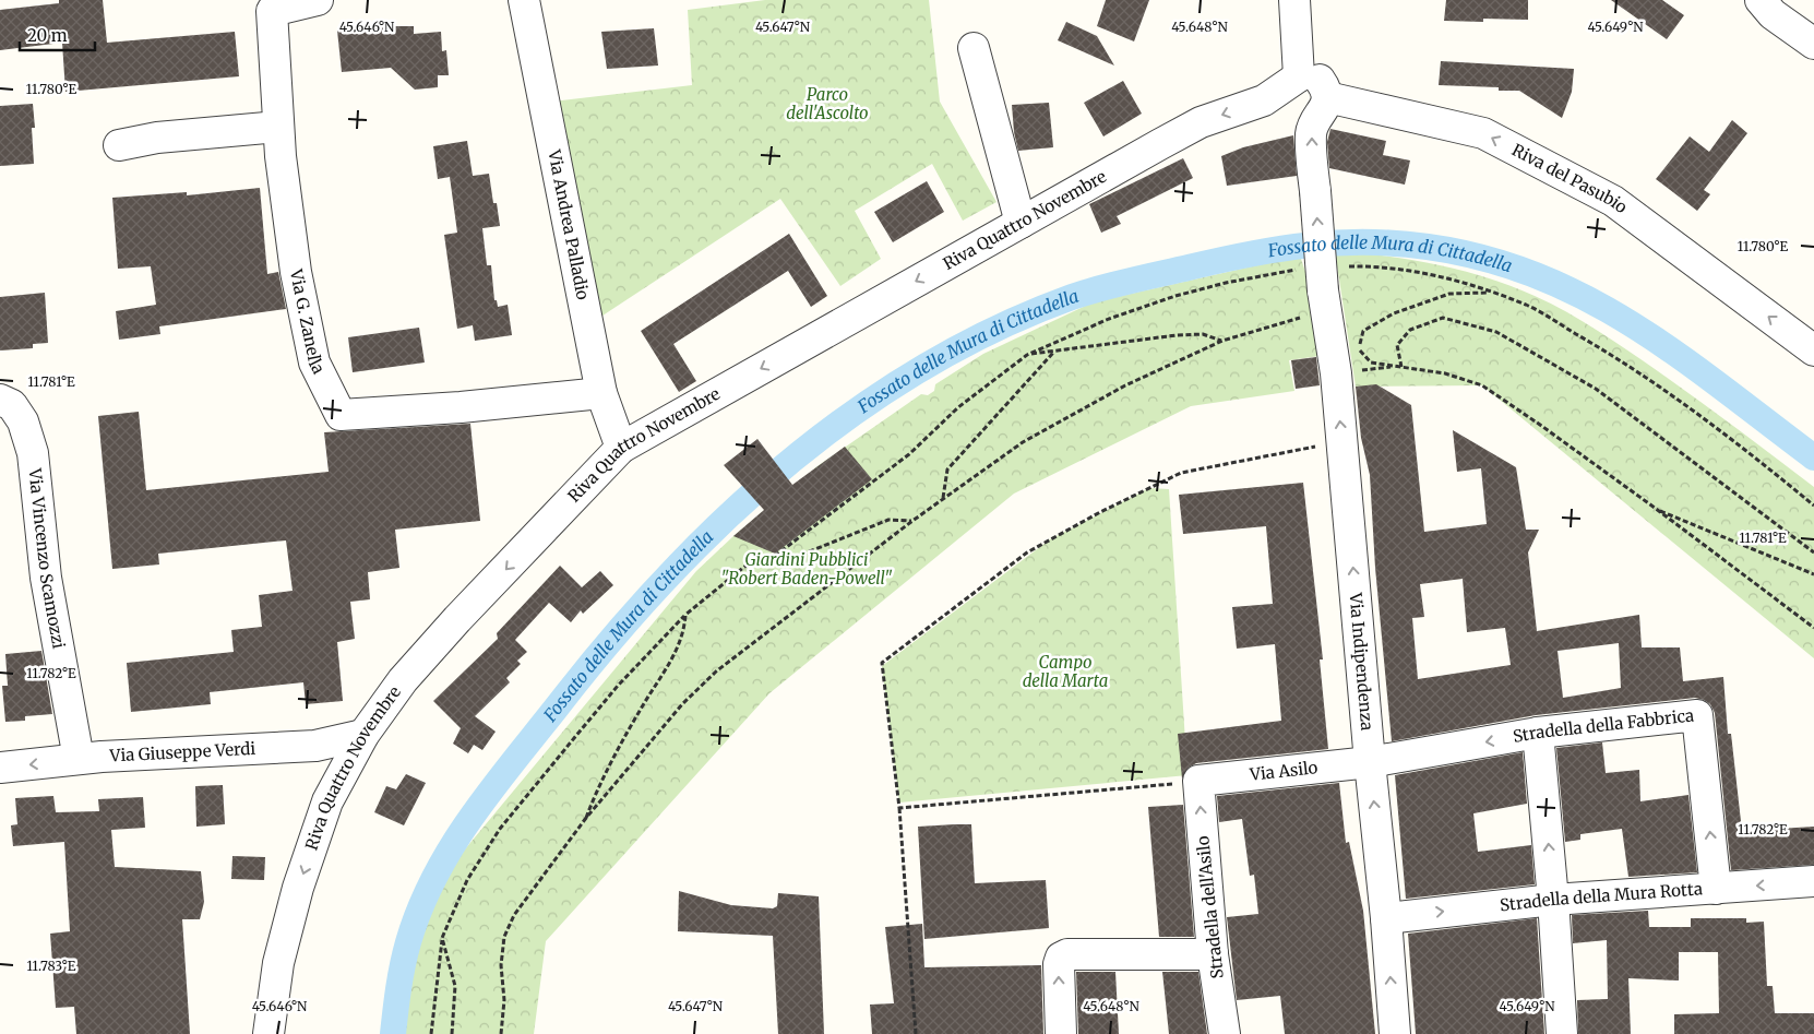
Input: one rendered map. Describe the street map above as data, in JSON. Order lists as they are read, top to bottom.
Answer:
{
  "streets": {
    "street": [
      "Riva del Pasubio",
      "Riva Quattro Novembre",
      "Via Andrea Palladio",
      "Via G. Zanella",
      "Via Vincenzo Scamozzi",
      "Via Indipendenza",
      "Stradella della Fabbrica",
      "Via Giuseppe Verdi",
      "Via Asilo",
      "Stradella della Mura Rotta",
      "Stradella dell'Asilo"
    ]
  },
  "crossings": [
    ["Riva del Pasubio", "Via Indipendenza"],
    ["Riva Quattro Novembre", "Via Andrea Palladio"],
    ["Riva Quattro Novembre", "Via Giuseppe Verdi"],
    ["Via Andrea Palladio", "Via G. Zanella"],
    ["Via Vincenzo Scamozzi", "Via Giuseppe Verdi"],
    ["Via Indipendenza", "Stradella della Fabbrica"],
    ["Via Indipendenza", "Via Asilo"],
    ["Via Indipendenza", "Stradella della Mura Rotta"],
    ["Stradella della Fabbrica", "Via Asilo"],
    ["Stradella della Fabbrica", "Stradella della Mura Rotta"],
    ["Via Asilo", "Stradella dell'Asilo"]
  ],
  "one_way": ["Riva del Pasubio", "Riva Quattro Novembre", "Stradella dell'Asilo"],
  "water": ["Fossato delle Mura di Cittadella"],
  "parks": ["Parco dell'Ascolto", "Giardini Pubblici \"Robert Baden-Powell\"", "Campo della Marta"],
  "scale_bar": "20 m",
  "coordinates": [
    "45.646°N",
    "45.647°N",
    "45.648°N",
    "45.649°N",
    "11.780°E",
    "11.781°E",
    "11.782°E",
    "11.783°E"
  ]
}
